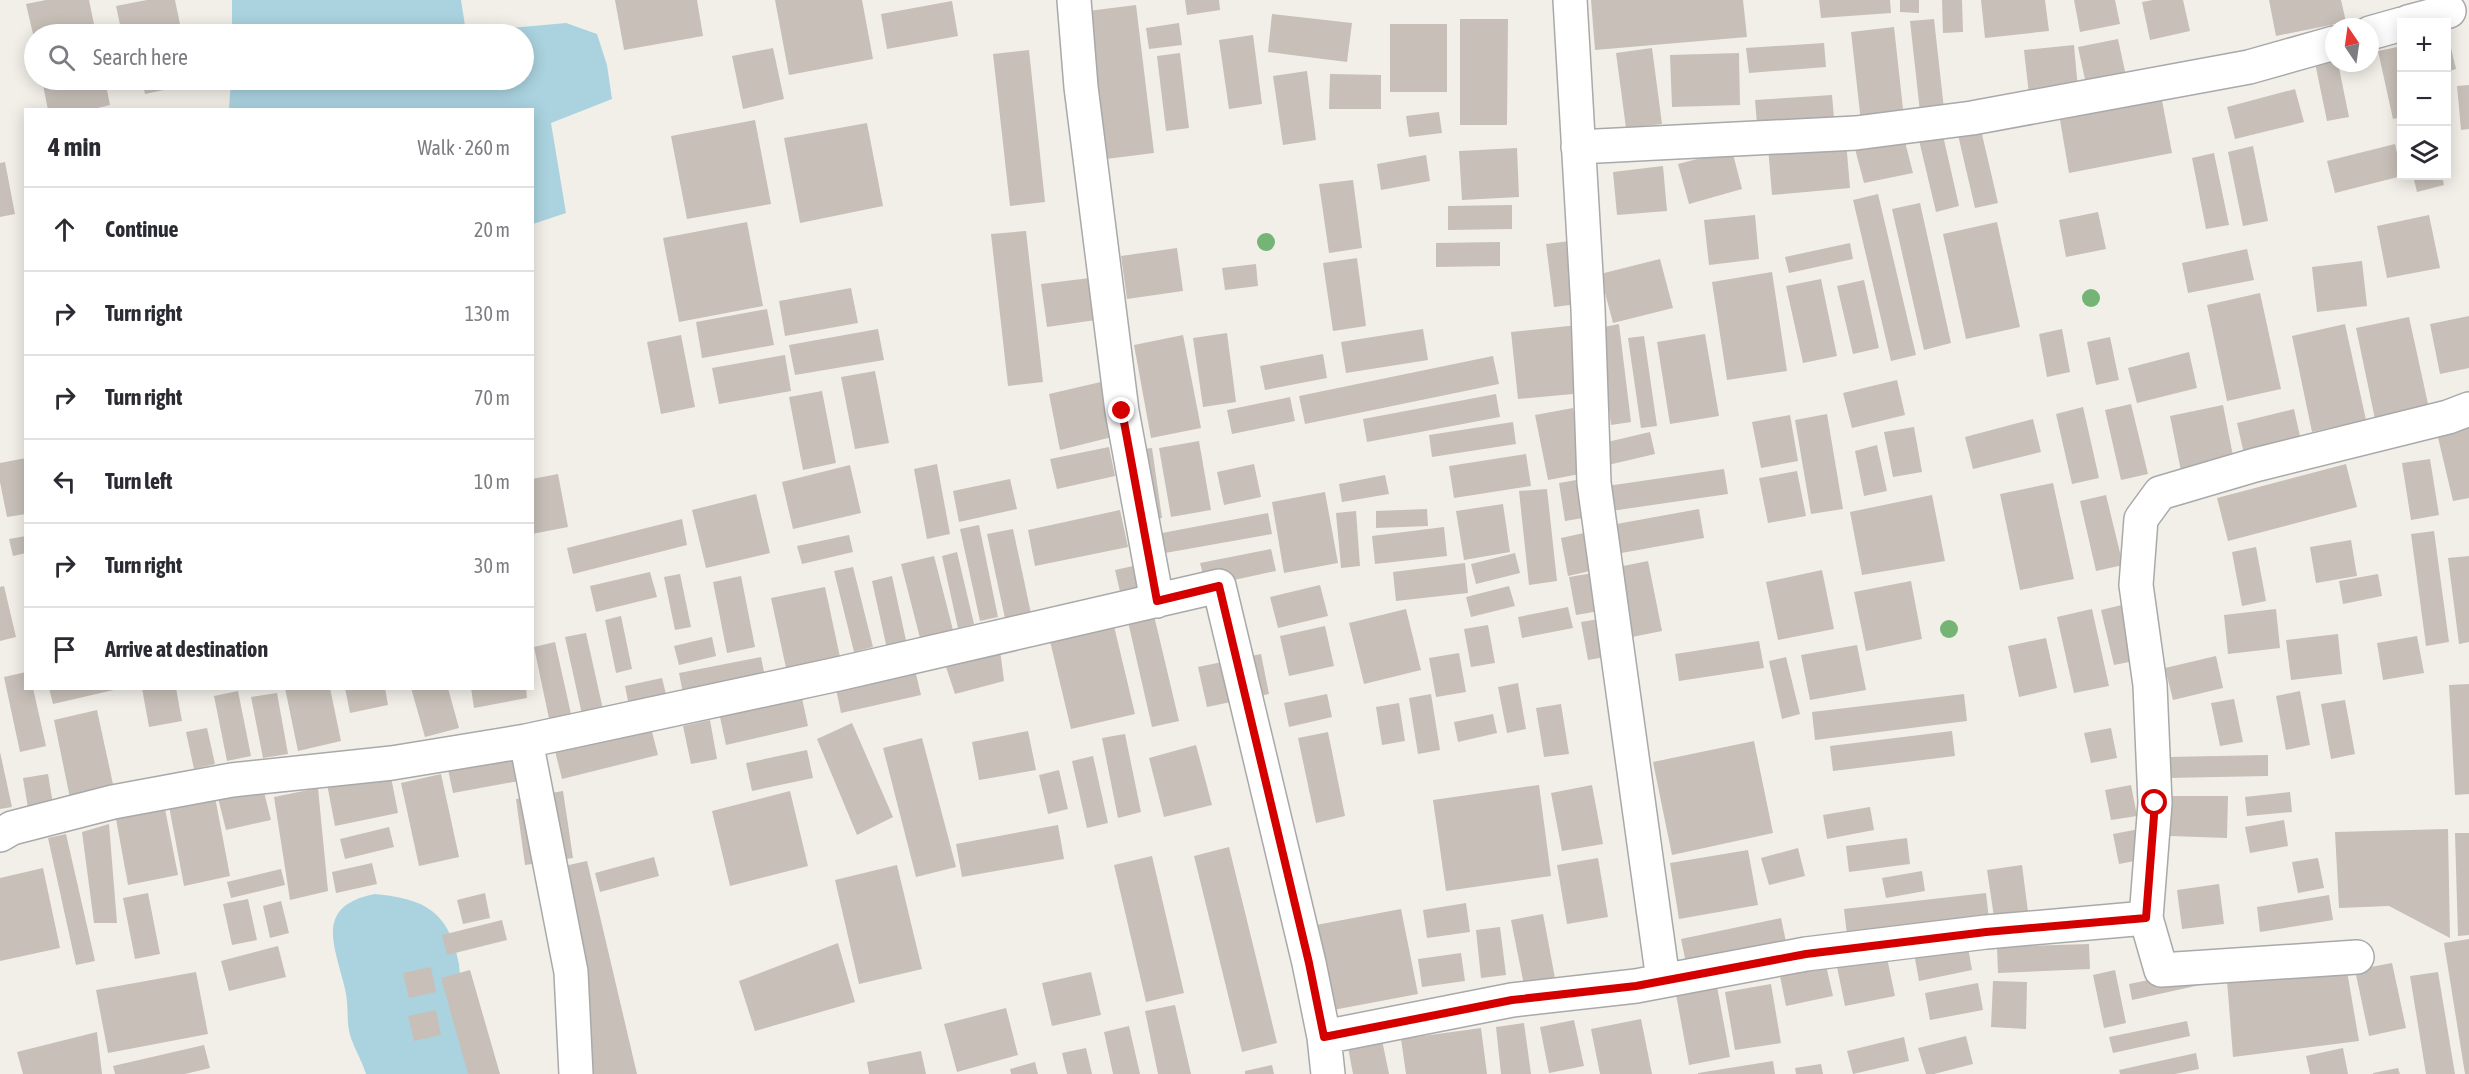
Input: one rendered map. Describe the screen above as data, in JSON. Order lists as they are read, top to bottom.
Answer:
{
  "north": "top",
  "page": {
    "map_buttons": ["+", "−"],
    "search": "Search here",
    "heading": ["4 min", "Walk · 260 m"],
    "list": [
      ["Continue", "20 m"],
      ["Turn right", "130 m"],
      ["Turn right", "70 m"],
      ["Turn left", "10 m"],
      ["Turn right", "30 m"],
      "Arrive at destination"
    ]
  }
}
